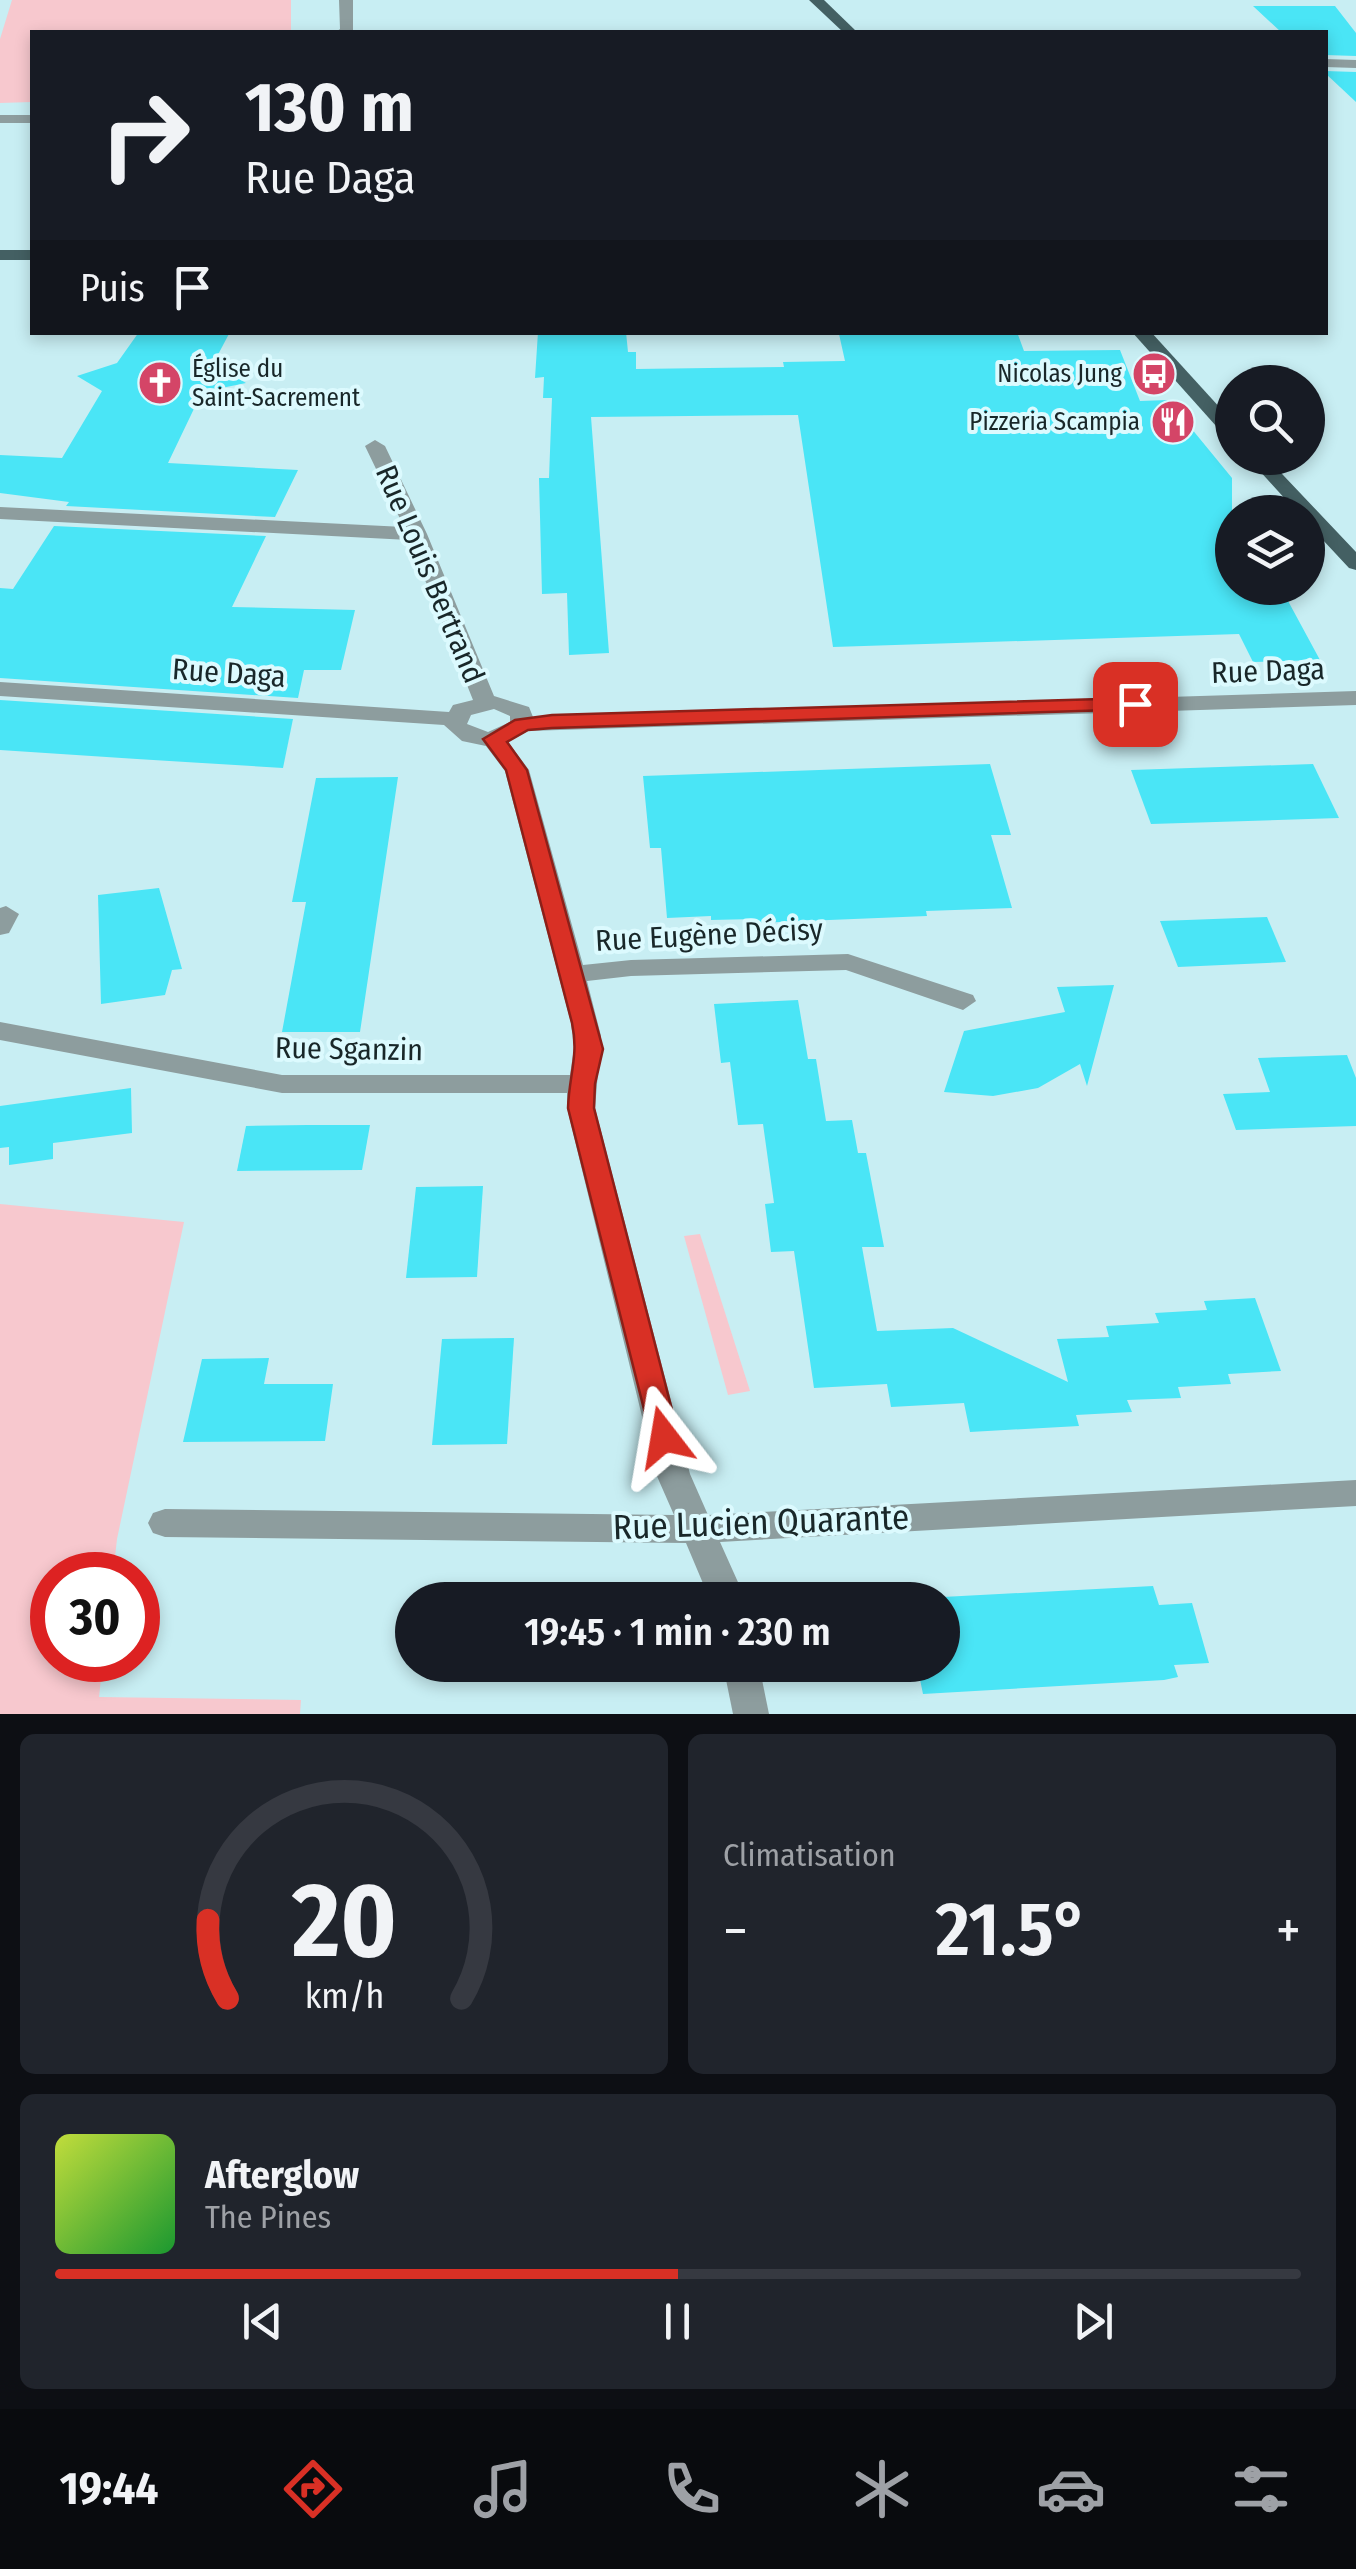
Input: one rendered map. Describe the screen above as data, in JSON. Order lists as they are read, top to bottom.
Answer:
{
  "streets": {
    "street": [
      "Rue Louis Bertrand",
      "Rue Daga",
      "Rue Eugène Décisy",
      "Rue Sganzin",
      "Rue Lucien Quarante"
    ]
  },
  "places": {
    "bus stop": ["Nicolas Jung"],
    "church": ["Église du Saint-Sacrement"],
    "restaurant": ["Pizzeria Scampia"]
  },
  "page": {
    "turn": ["130 m", "Rue Daga"],
    "then": "Puis",
    "limit": "30",
    "trip": "19:45 · 1 min · 230 m",
    "tile": "Climatisation",
    "heat": ["−", "21.5°", "+"],
    "song": ["Afterglow", "The Pines"],
    "tabs": "19:44",
    "gauge": ["20", "km/h"]
  }
}
